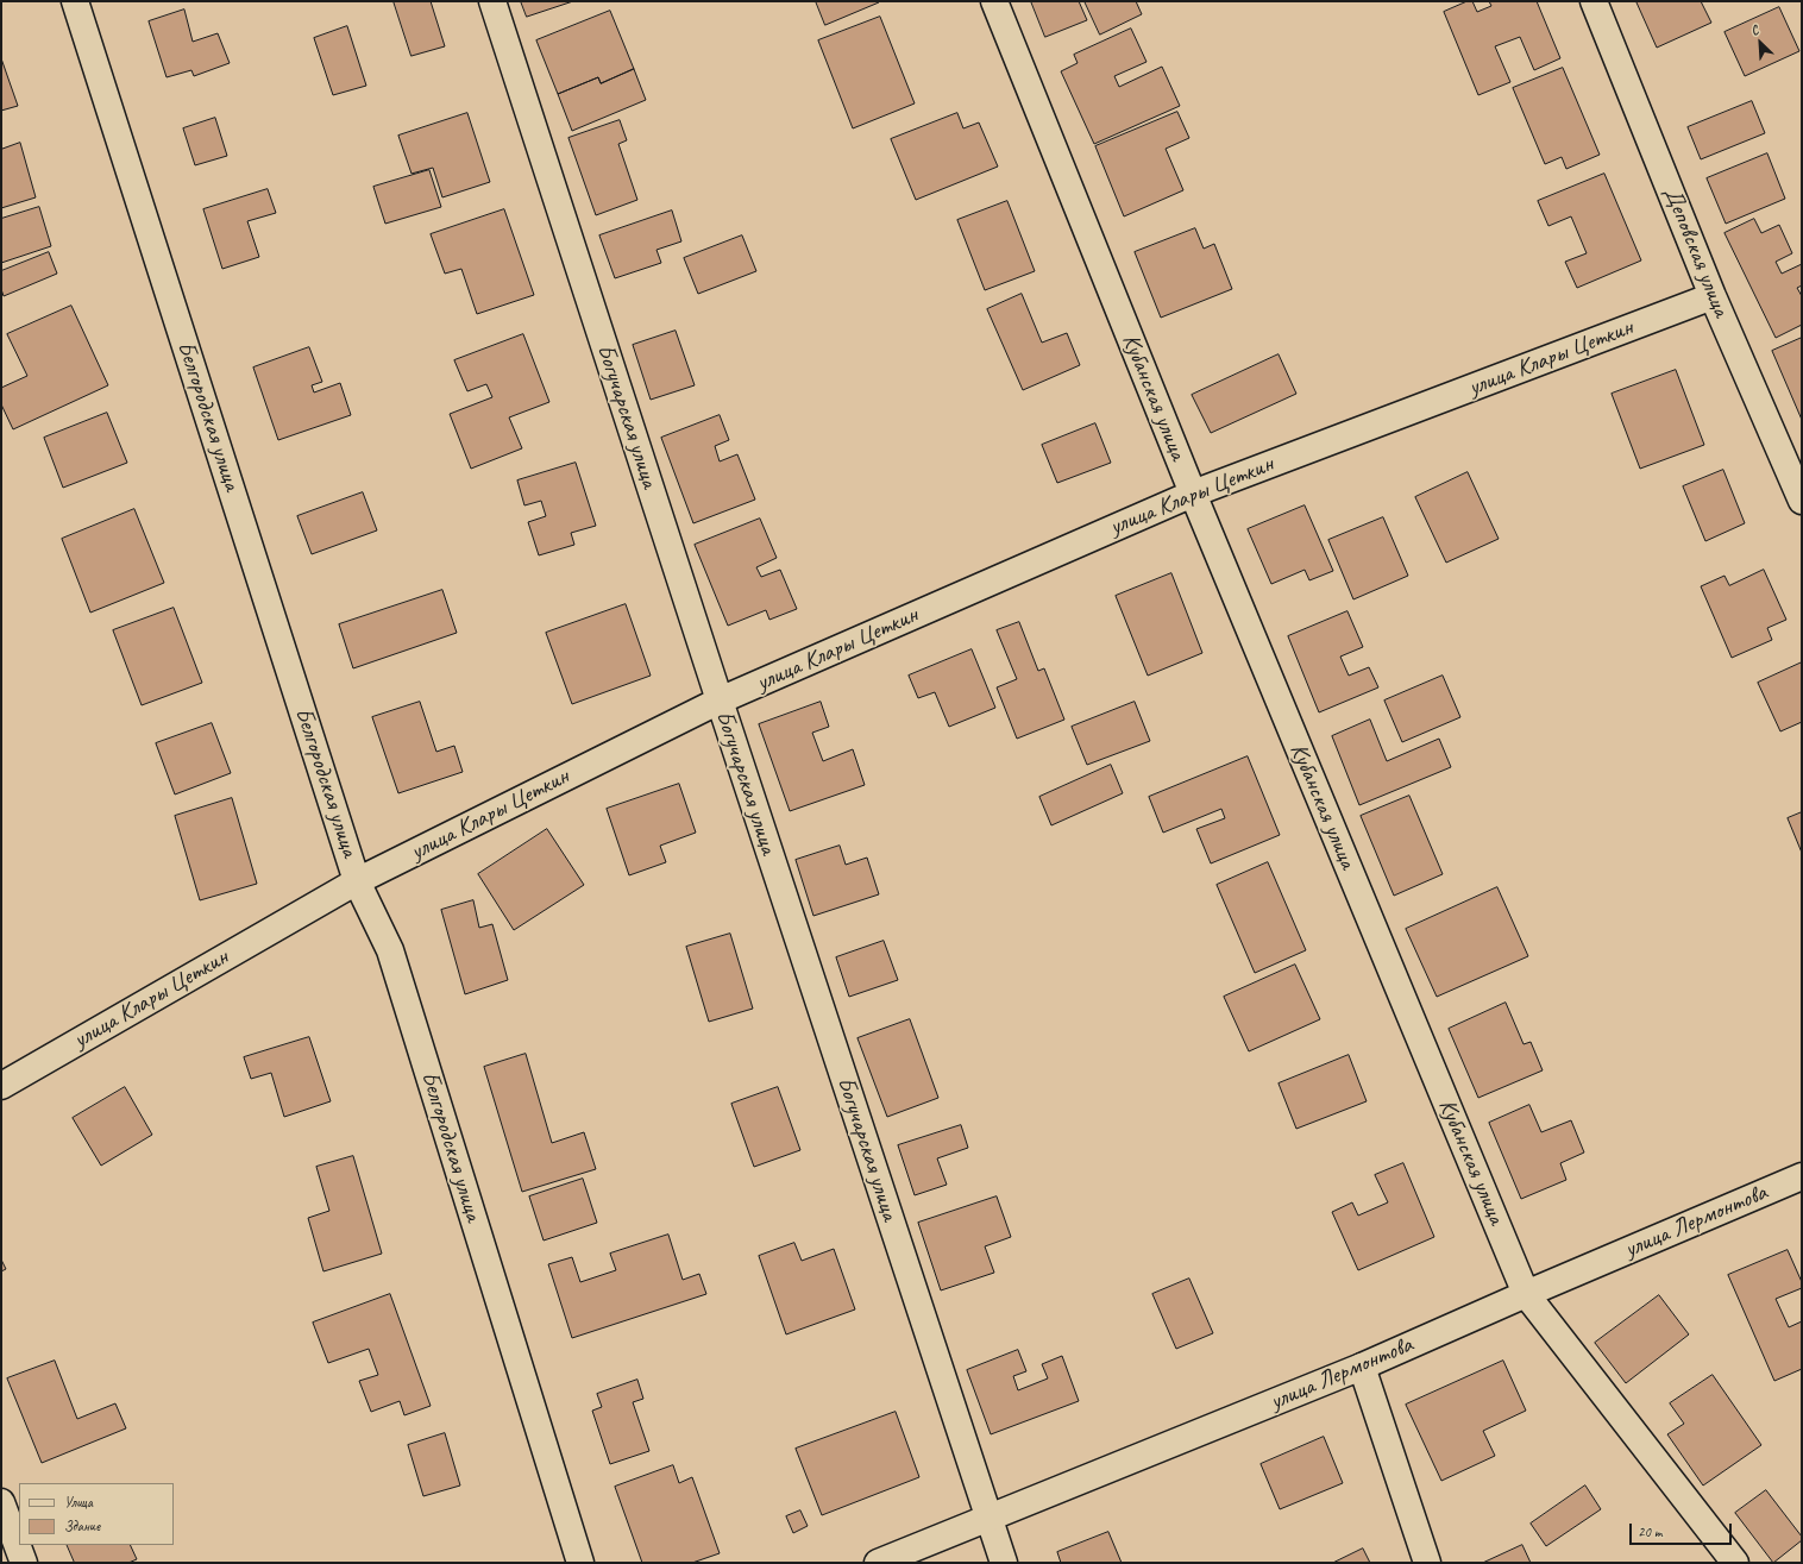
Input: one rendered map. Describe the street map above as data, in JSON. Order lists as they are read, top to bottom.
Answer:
{
  "streets": {
    "street": [
      "Деповская улица",
      "улица Клары Цеткин",
      "Кубанская улица",
      "Белгородская улица",
      "Богучарская улица",
      "улица Лермонтова"
    ]
  },
  "crossings": [
    ["Деповская улица", "улица Клары Цеткин"],
    ["улица Клары Цеткин", "Кубанская улица"],
    ["улица Клары Цеткин", "Белгородская улица"],
    ["улица Клары Цеткин", "Богучарская улица"],
    ["Кубанская улица", "улица Лермонтова"],
    ["Богучарская улица", "улица Лермонтова"]
  ],
  "legend": ["Улица", "Здание"],
  "scale_bar": "20 m",
  "north": "top left"
}
